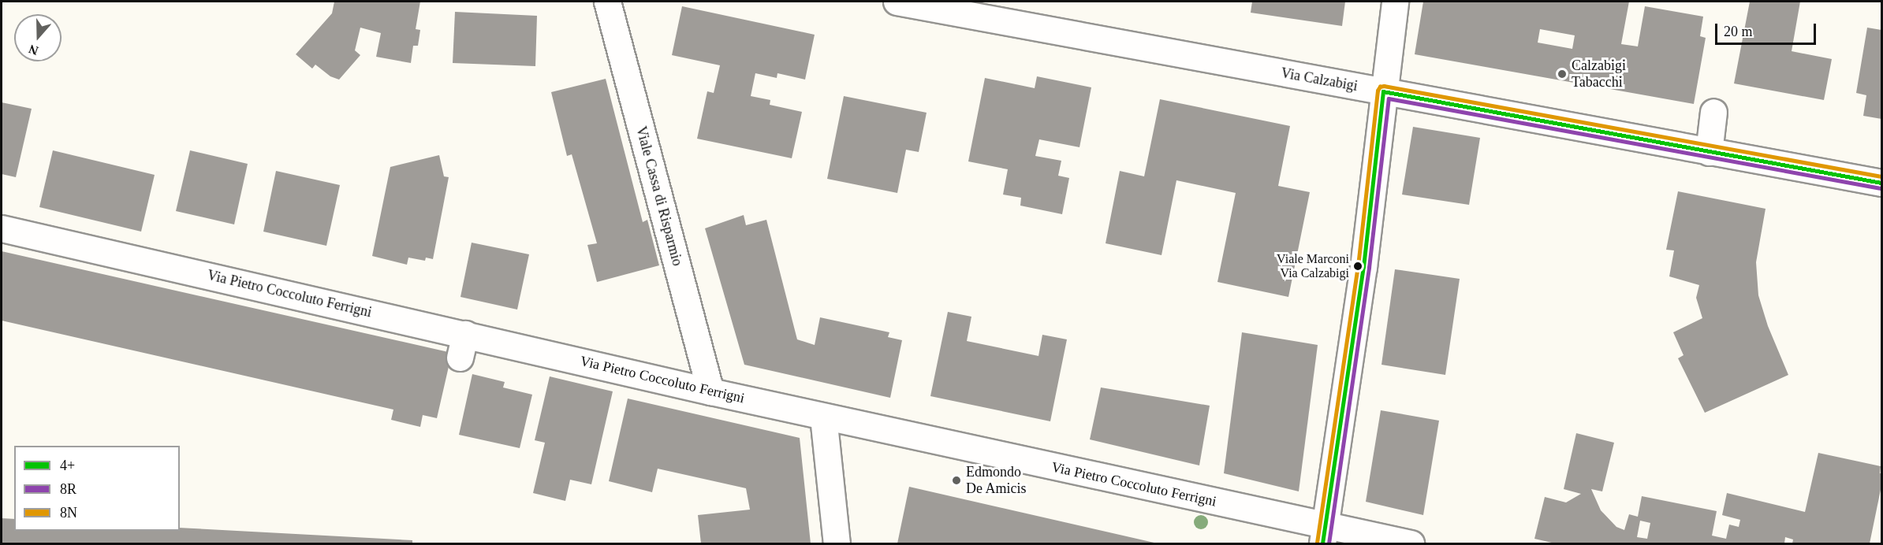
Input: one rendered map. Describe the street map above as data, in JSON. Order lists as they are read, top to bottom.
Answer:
{
  "streets": {
    "street": ["Via Calzabigi", "Viale Cassa di Risparmio", "Via Pietro Coccoluto Ferrigni"]
  },
  "crossings": [
    ["Viale Cassa di Risparmio", "Via Pietro Coccoluto Ferrigni"]
  ],
  "places": ["Calzabigi Tabacchi", "Viale Marconi Via Calzabigi", "Edmondo De Amicis"],
  "lines": ["transit line 8N", "transit line 4+", "transit line 8R"],
  "legend": ["4+", "8R", "8N"],
  "scale_bar": "20 m",
  "north": "bottom"
}
